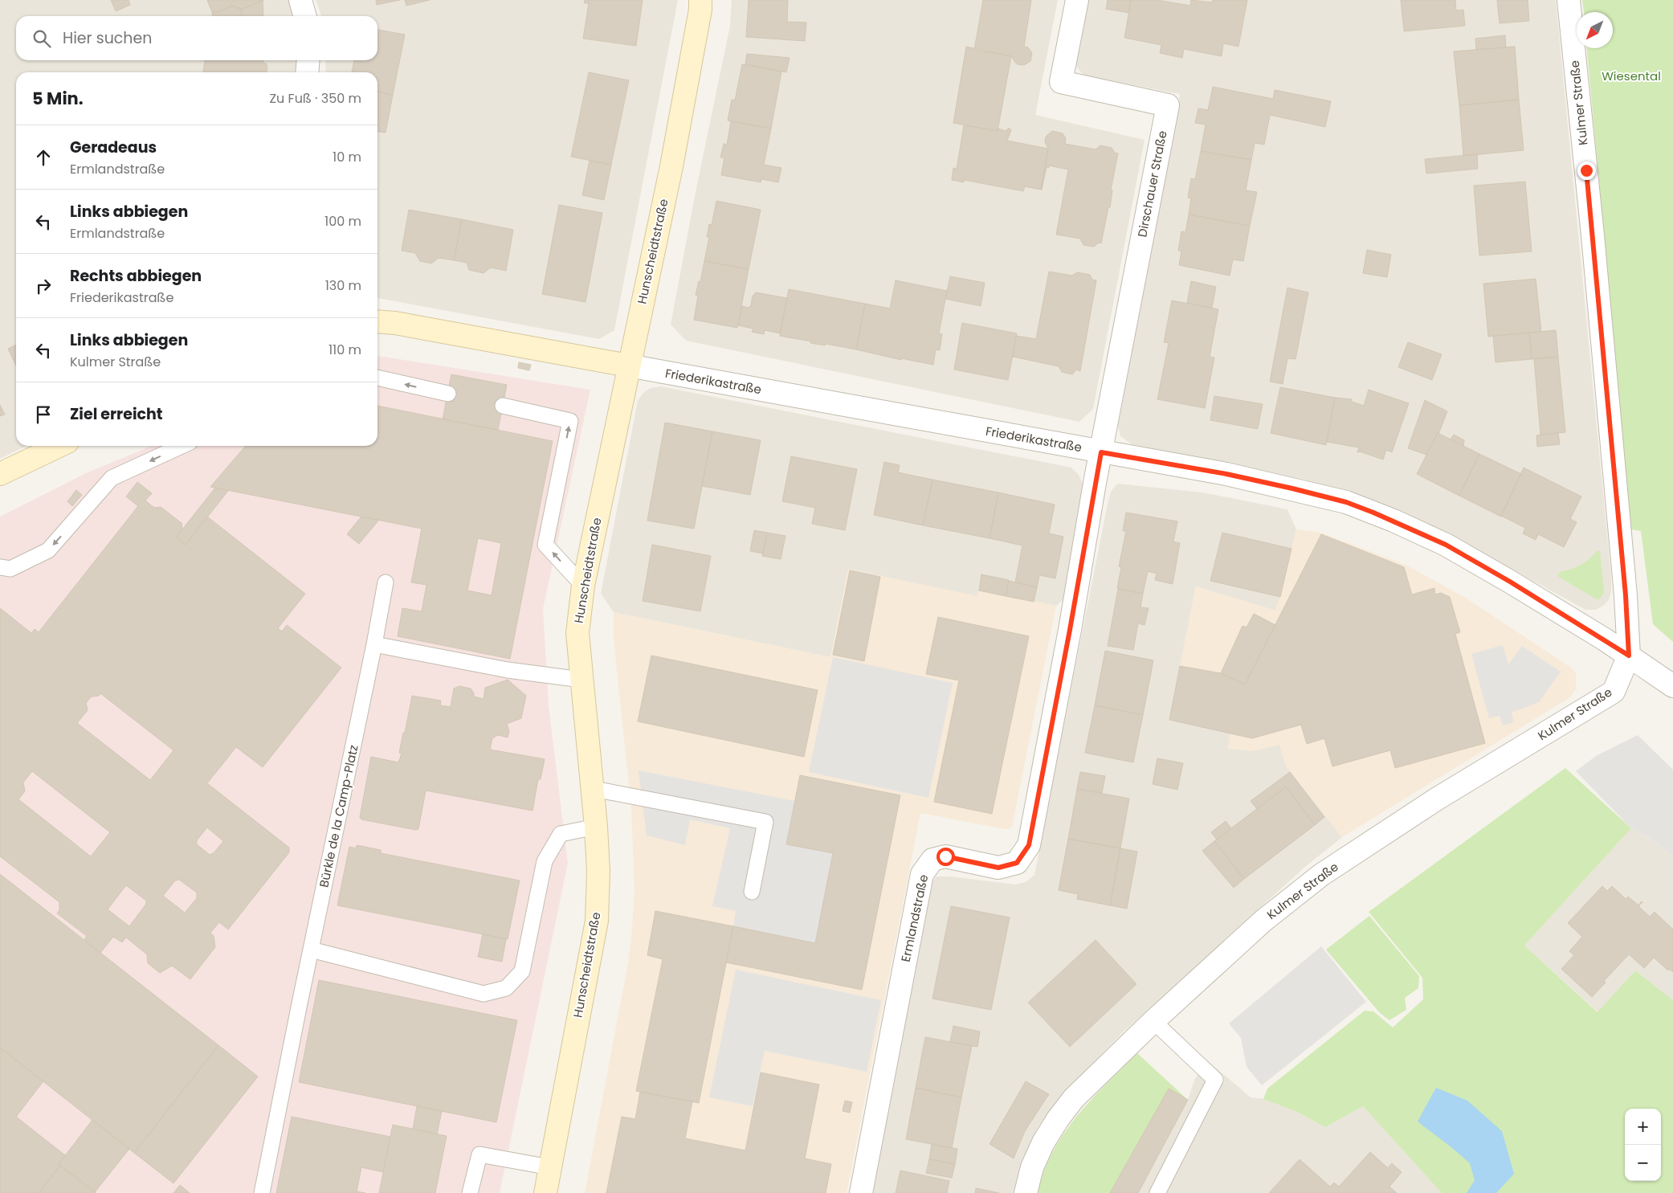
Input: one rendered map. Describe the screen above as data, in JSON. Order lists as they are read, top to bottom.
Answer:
{
  "streets": {
    "street": [
      "Kulmer Straße",
      "Dirschauer Straße",
      "Hunscheidtstraße",
      "Friederikastraße",
      "Ermlandstraße"
    ],
    "lane": ["Bürkle de la Camp-Platz"]
  },
  "crossings": [
    ["Kulmer Straße", "Friederikastraße"],
    ["Dirschauer Straße", "Friederikastraße"],
    ["Dirschauer Straße", "Ermlandstraße"],
    ["Hunscheidtstraße", "Friederikastraße"],
    ["Friederikastraße", "Ermlandstraße"]
  ],
  "parks": ["Wiesental"],
  "north": "bottom left",
  "page": {
    "search": "Hier suchen",
    "heading": ["5 Min.", "Zu Fuß · 350 m"],
    "list": [
      ["Geradeaus", "Ermlandstraße", "10 m"],
      ["Links abbiegen", "Ermlandstraße", "100 m"],
      ["Rechts abbiegen", "Friederikastraße", "130 m"],
      ["Links abbiegen", "Kulmer Straße", "110 m"],
      "Ziel erreicht"
    ],
    "map_buttons": ["+", "−"]
  }
}
